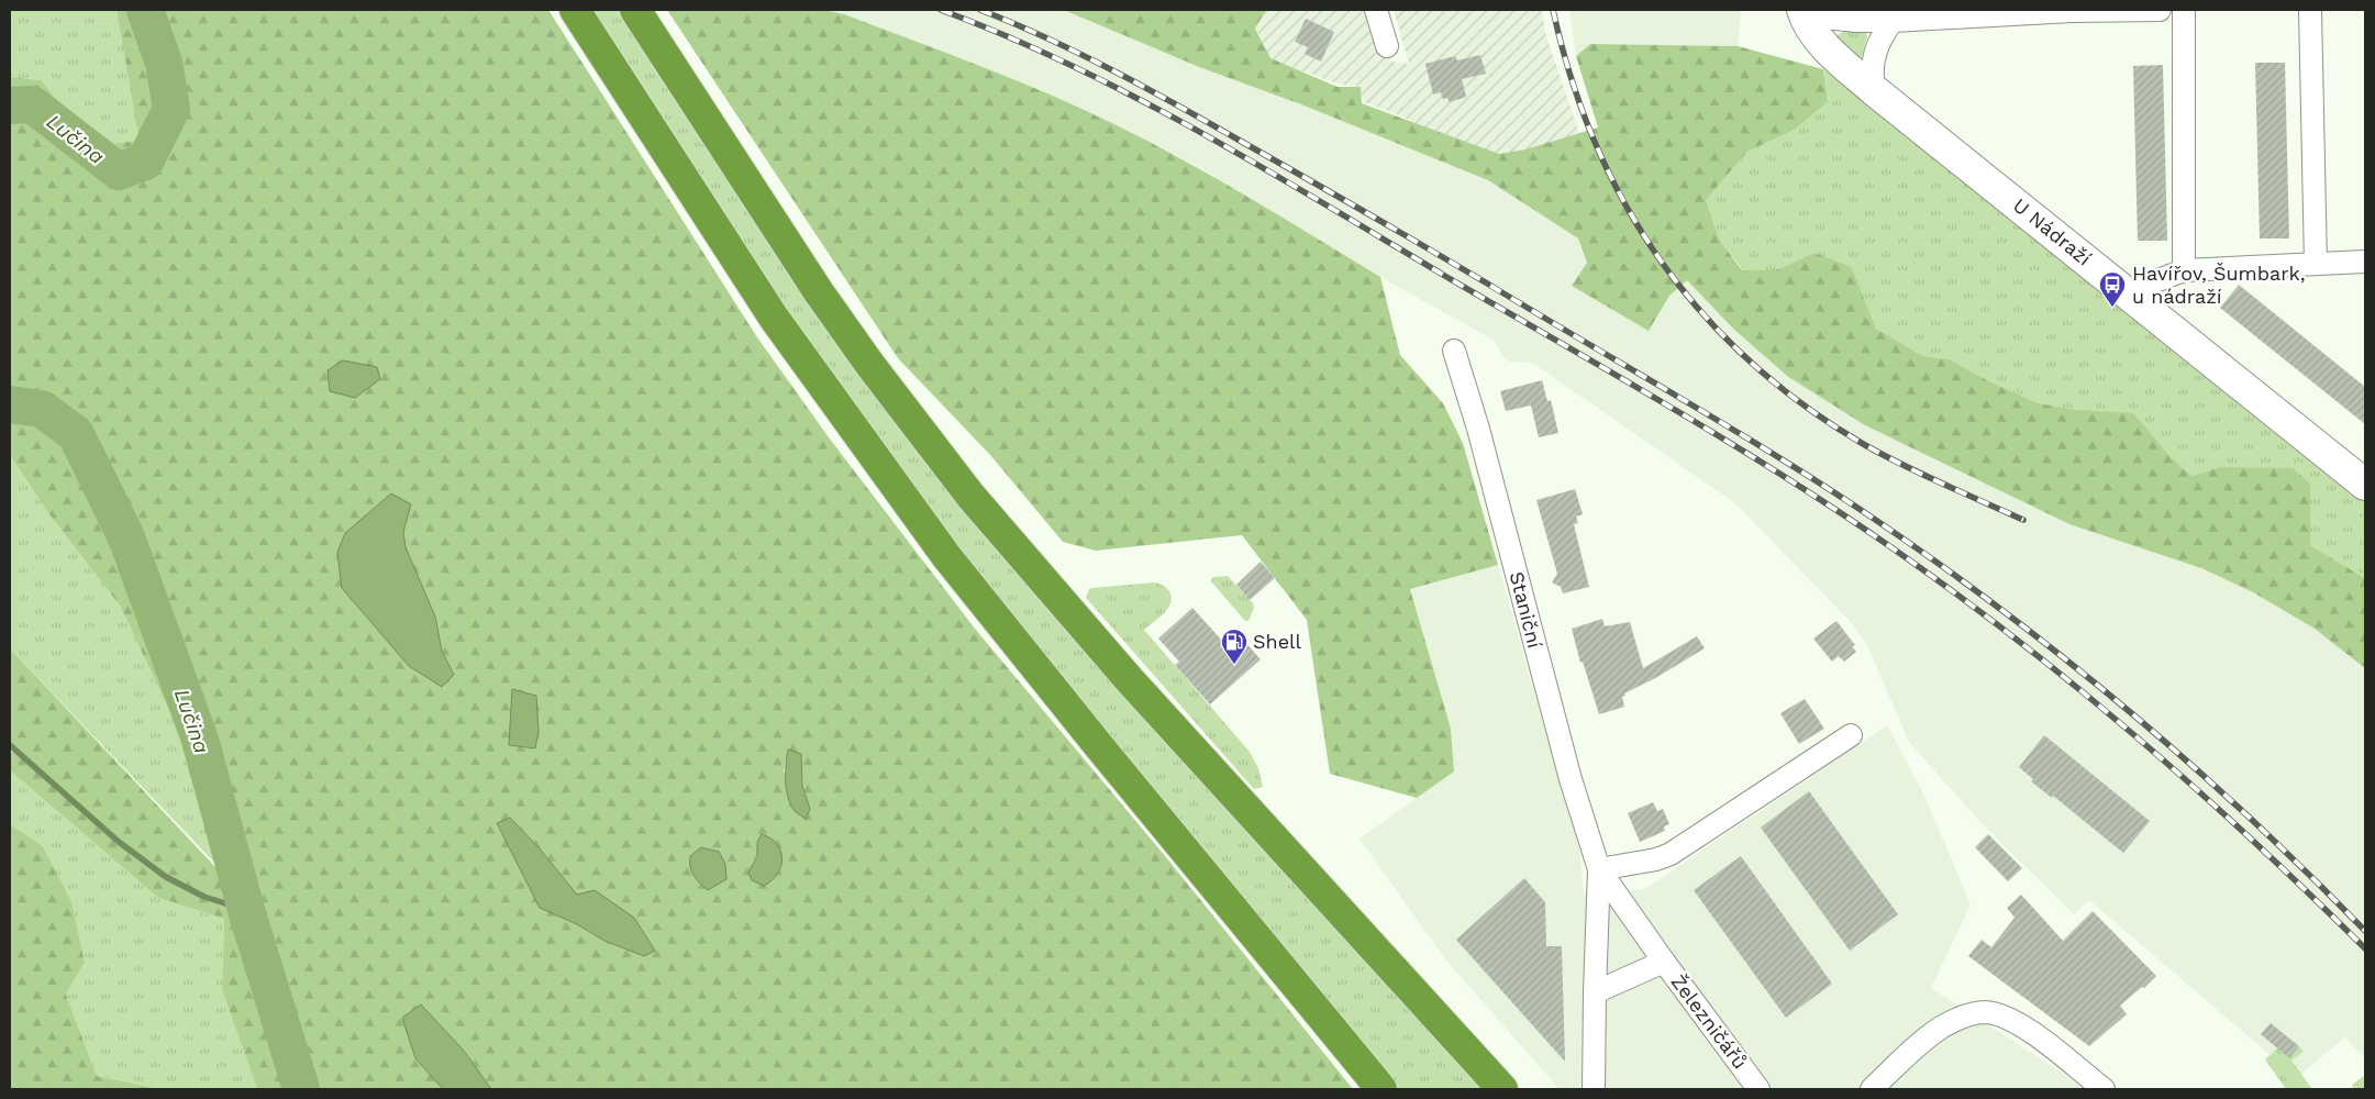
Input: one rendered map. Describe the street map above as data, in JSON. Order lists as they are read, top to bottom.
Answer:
{
  "streets": {
    "street": ["U Nádraží", "Staniční", "Železničářů"]
  },
  "crossings": [
    ["Staniční", "Železničářů"]
  ],
  "water": ["Lučina"],
  "places": {
    "bus stop": ["Havířov, Šumbark, u nádraží"],
    "fuel station": ["Shell"]
  }
}
